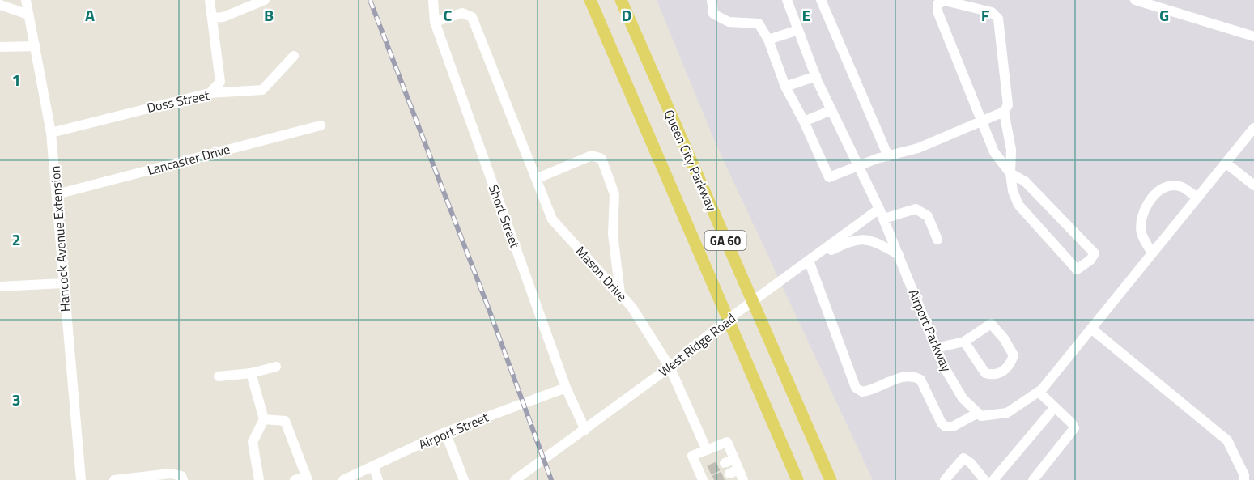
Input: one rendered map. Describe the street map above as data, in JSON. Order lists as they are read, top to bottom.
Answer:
{
  "streets": {
    "main road": ["Queen City Parkway", "GA 60"],
    "street": [
      "Doss Street",
      "Lancaster Drive",
      "Short Street",
      "Hancock Avenue Extension",
      "Mason Drive",
      "Airport Parkway",
      "West Ridge Road",
      "Airport Street"
    ]
  },
  "crossings": [
    ["Doss Street", "Hancock Avenue Extension"],
    ["Lancaster Drive", "Hancock Avenue Extension"],
    ["Queen City Parkway", "West Ridge Road"],
    ["Short Street", "Mason Drive"],
    ["Short Street", "West Ridge Road"],
    ["Short Street", "Airport Street"],
    ["Mason Drive", "West Ridge Road"],
    ["Airport Parkway", "West Ridge Road"]
  ],
  "grid": {
    "columns": [
      "A",
      "B",
      "C",
      "D",
      "E",
      "F",
      "G"
    ],
    "rows": ["1", "2", "3"]
  }
}
